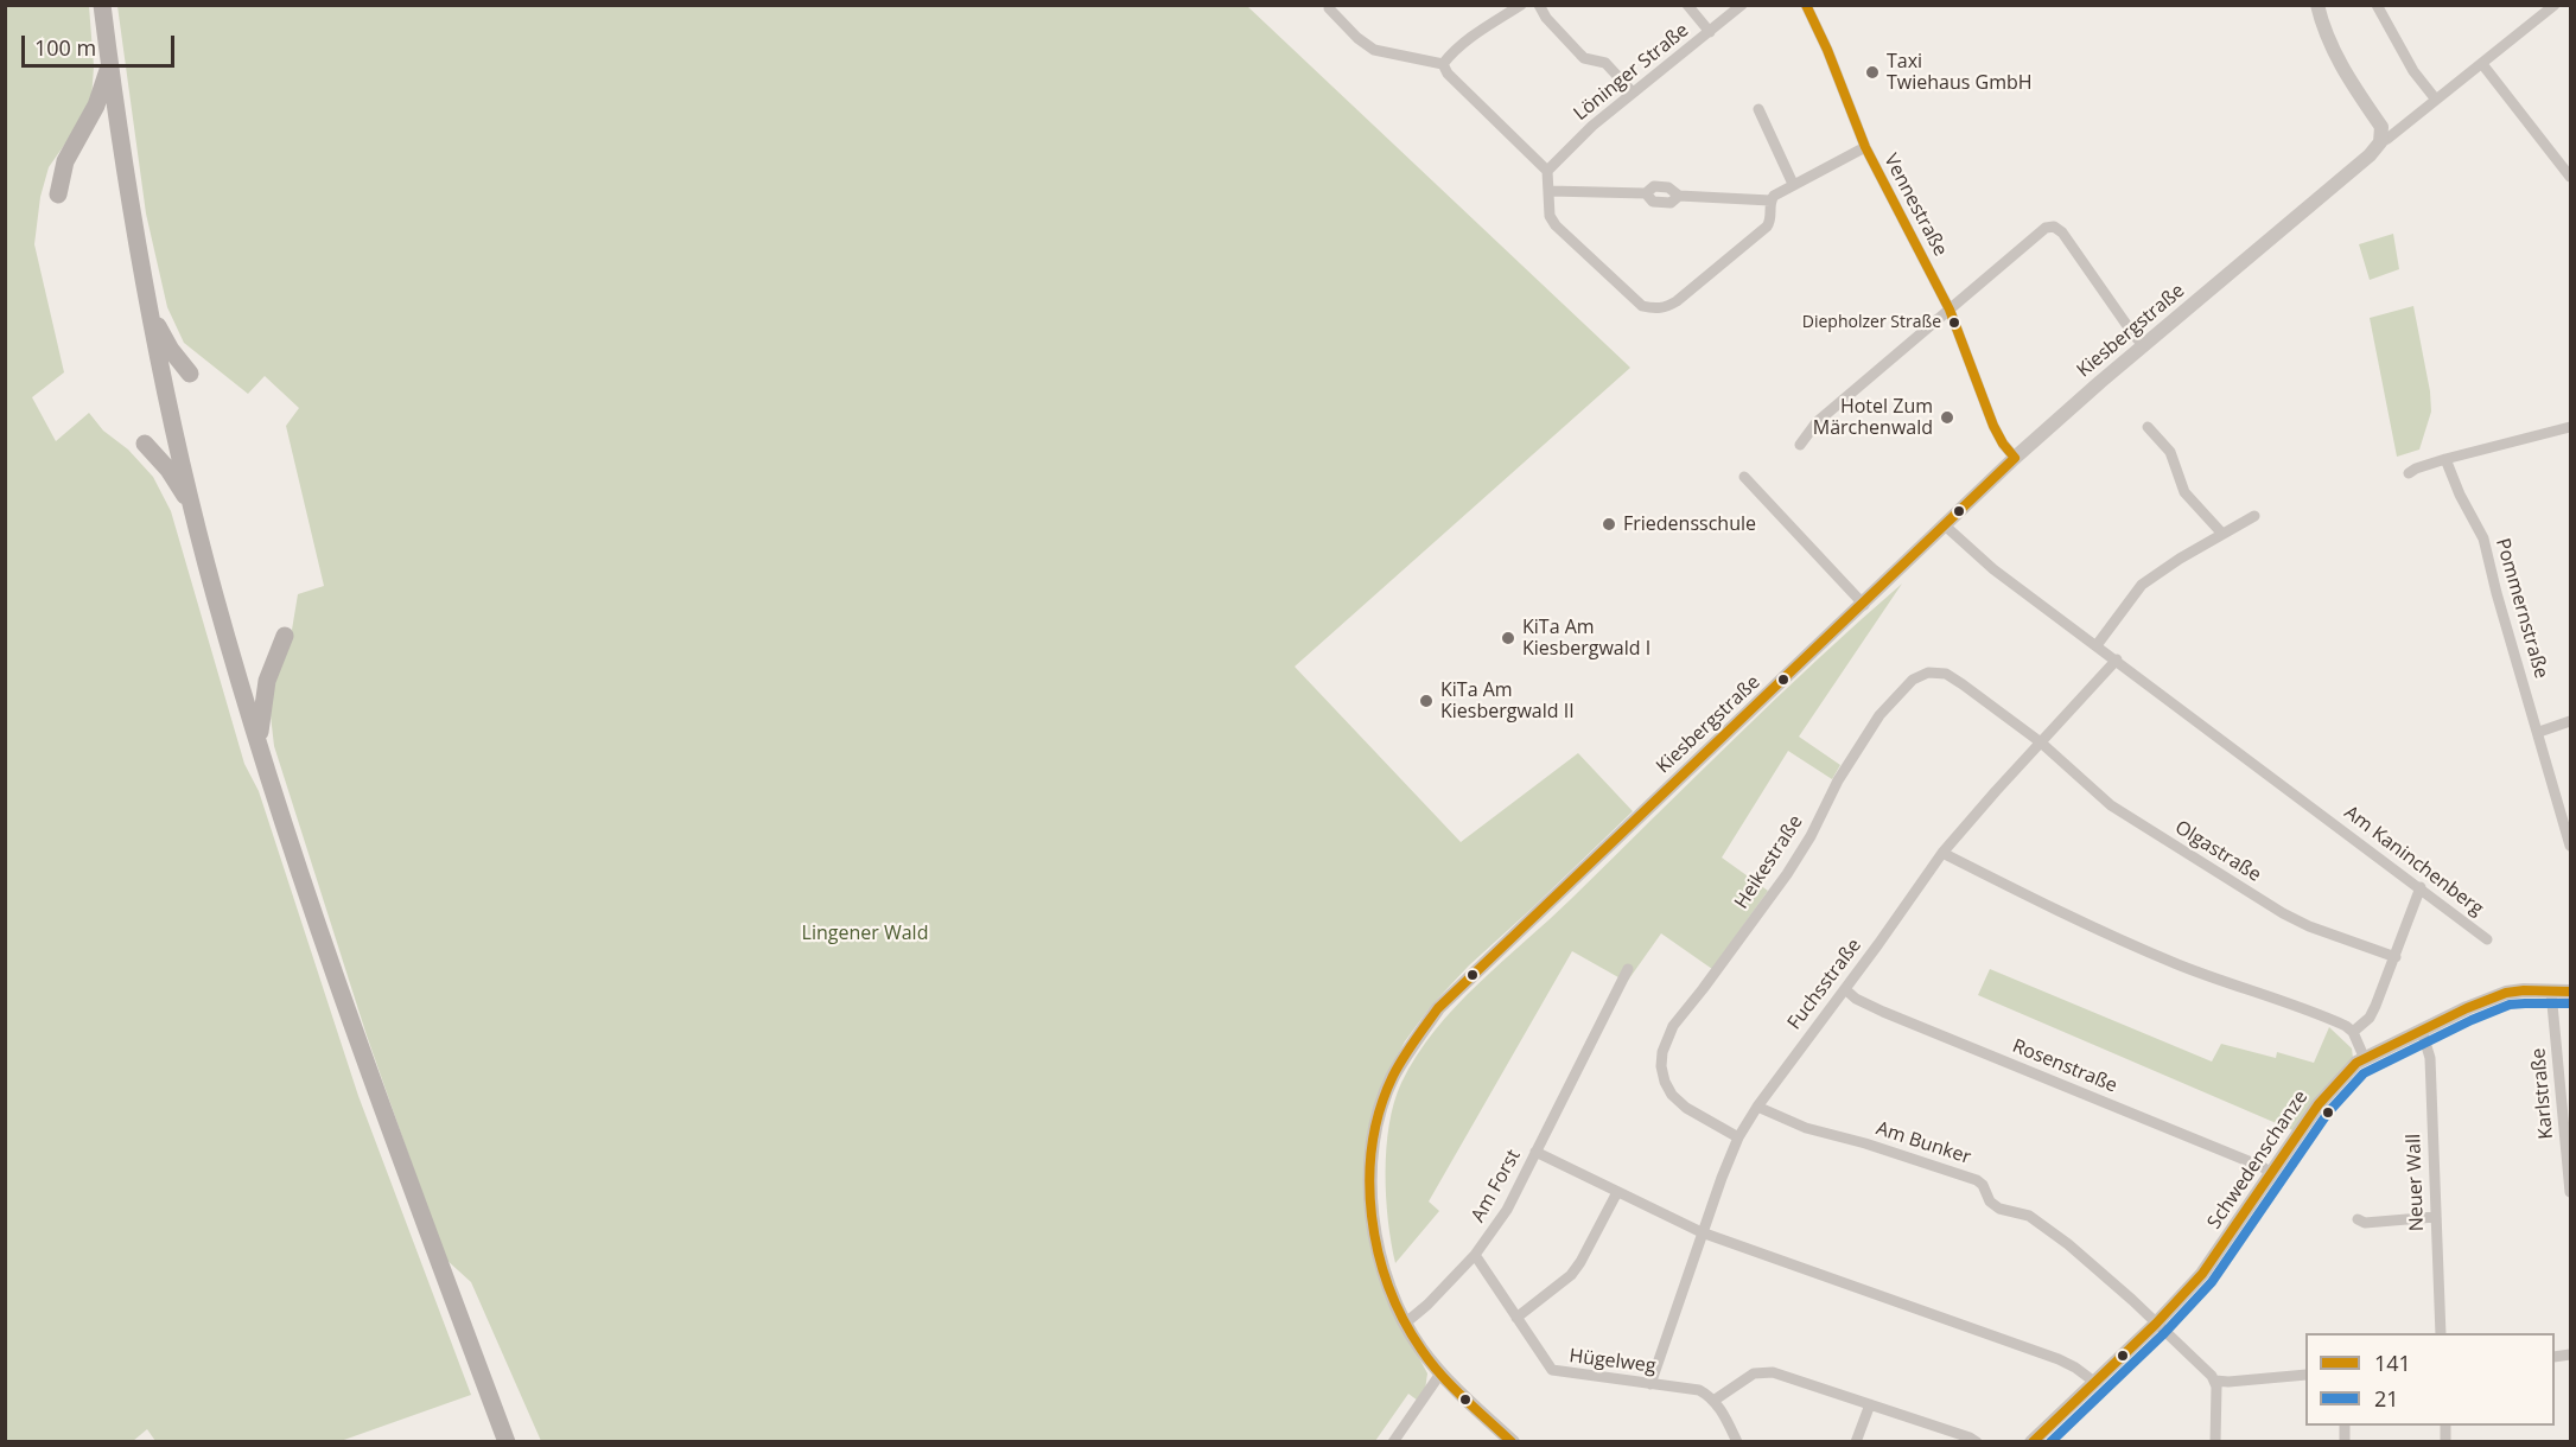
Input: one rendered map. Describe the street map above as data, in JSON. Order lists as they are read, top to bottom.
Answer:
{
  "streets": {
    "street": [
      "Löninger Straße",
      "Vennestraße",
      "Kiesbergstraße",
      "Pommernstraße",
      "Olgastraße",
      "Am Kaninchenberg",
      "Heikestraße",
      "Fuchsstraße",
      "Rosenstraße",
      "Karlstraße",
      "Am Bunker",
      "Schwedenschanze",
      "Neuer Wall",
      "Am Forst",
      "Hügelweg"
    ]
  },
  "crossings": [
    ["Vennestraße", "Kiesbergstraße"],
    ["Kiesbergstraße", "Am Kaninchenberg"],
    ["Kiesbergstraße", "Am Forst"],
    ["Olgastraße", "Heikestraße"],
    ["Olgastraße", "Fuchsstraße"],
    ["Am Kaninchenberg", "Fuchsstraße"],
    ["Heikestraße", "Fuchsstraße"],
    ["Fuchsstraße", "Rosenstraße"],
    ["Fuchsstraße", "Am Bunker"],
    ["Fuchsstraße", "Hügelweg"],
    ["Rosenstraße", "Schwedenschanze"],
    ["Karlstraße", "Schwedenschanze"],
    ["Am Bunker", "Schwedenschanze"],
    ["Schwedenschanze", "Neuer Wall"],
    ["Am Forst", "Hügelweg"]
  ],
  "parks": ["Lingener Wald"],
  "places": [
    "Taxi Twiehaus GmbH",
    "Diepholzer Straße",
    "Hotel Zum Märchenwald",
    "Friedensschule",
    "KiTa Am Kiesbergwald I",
    "KiTa Am Kiesbergwald II"
  ],
  "lines": ["transit line 141", "transit line 21"],
  "legend": ["141", "21"],
  "scale_bar": "100 m"
}
